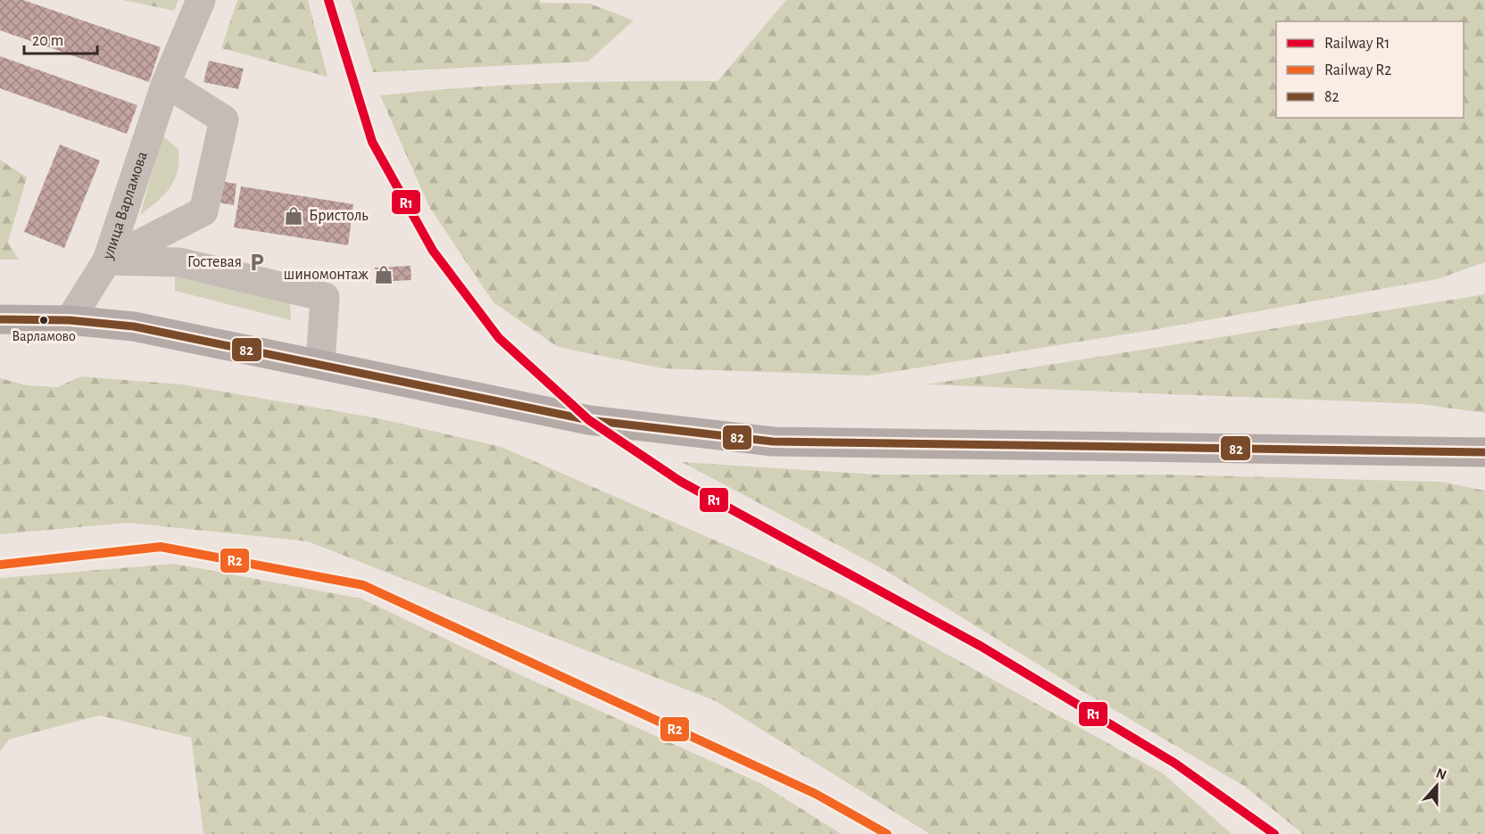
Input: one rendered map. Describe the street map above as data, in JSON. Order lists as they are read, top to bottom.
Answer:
{
  "streets": {
    "lane": ["улица Варламова"]
  },
  "places": {
    "shop": ["Бристоль", "шиномонтаж"],
    "parking": ["Гостевая"],
    "other": ["Варламово"]
  },
  "lines": ["rail line R1", "transit line 82", "rail line R2"],
  "legend": ["Railway R1", "Railway R2", "82"],
  "scale_bar": "20 m",
  "north": "top"
}
